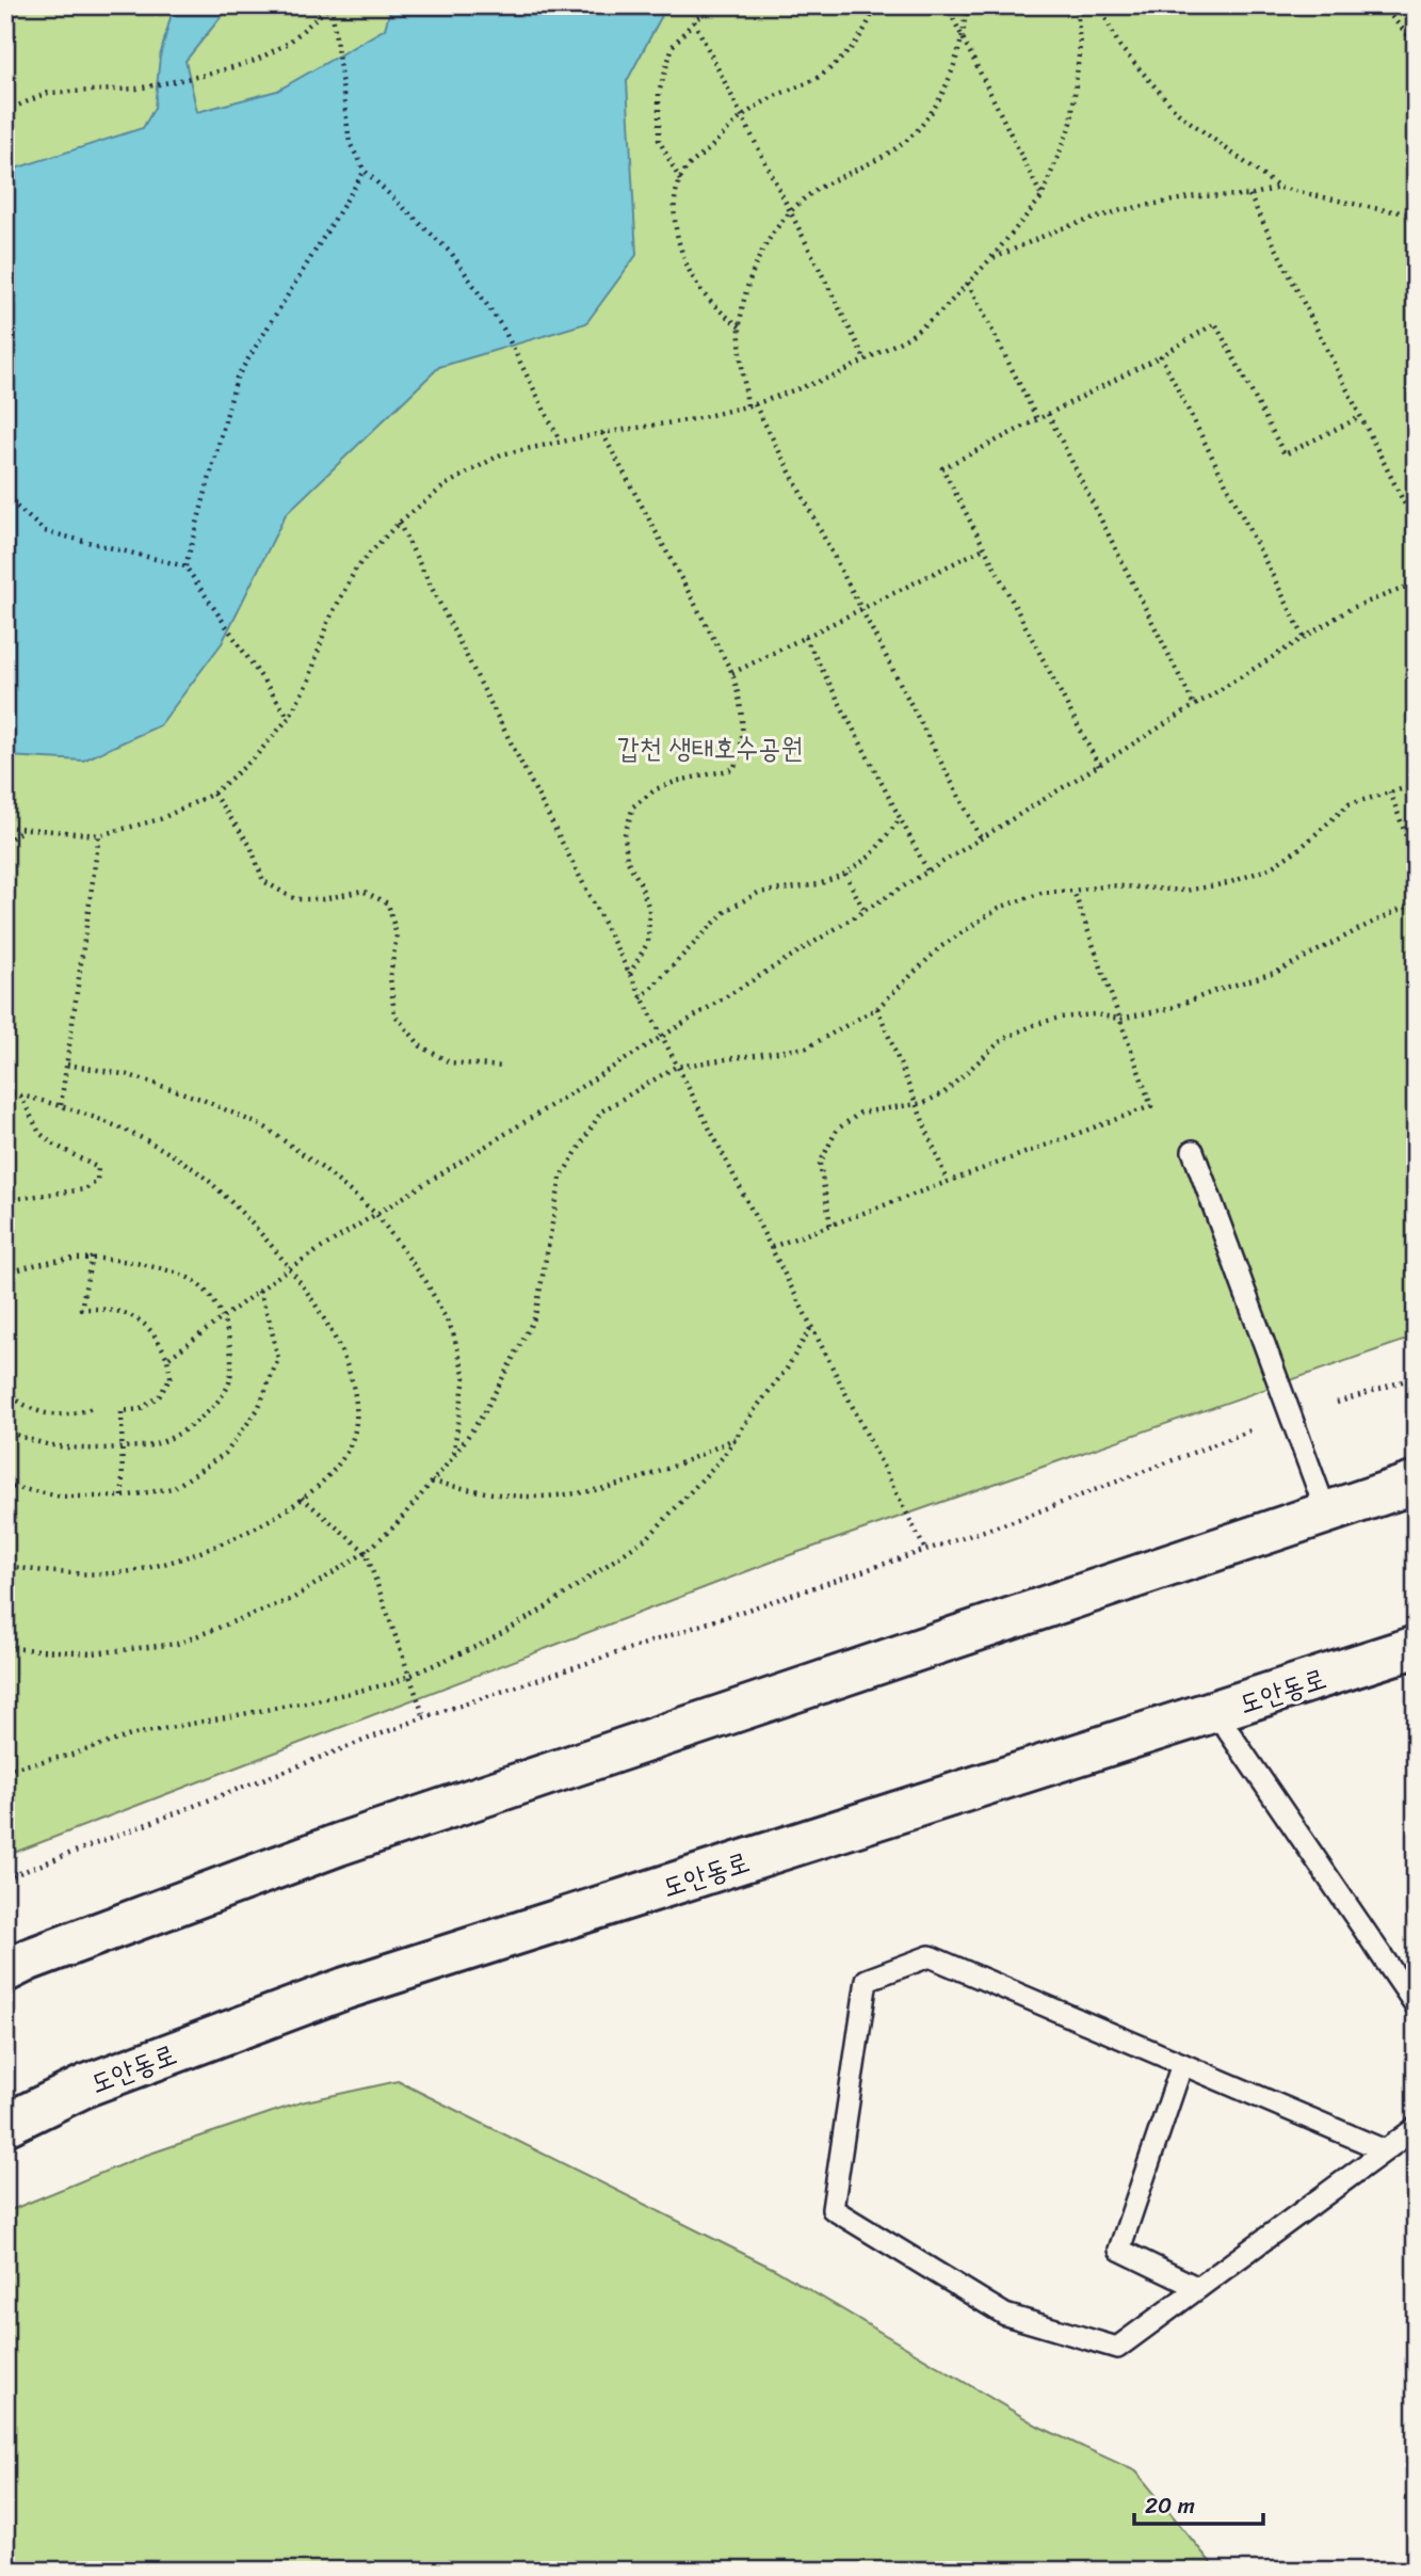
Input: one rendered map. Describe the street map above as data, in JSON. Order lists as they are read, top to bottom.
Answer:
{
  "streets": {
    "main road": ["도안동로"]
  },
  "parks": ["갑천 생태호수공원"],
  "scale_bar": "20 m"
}
